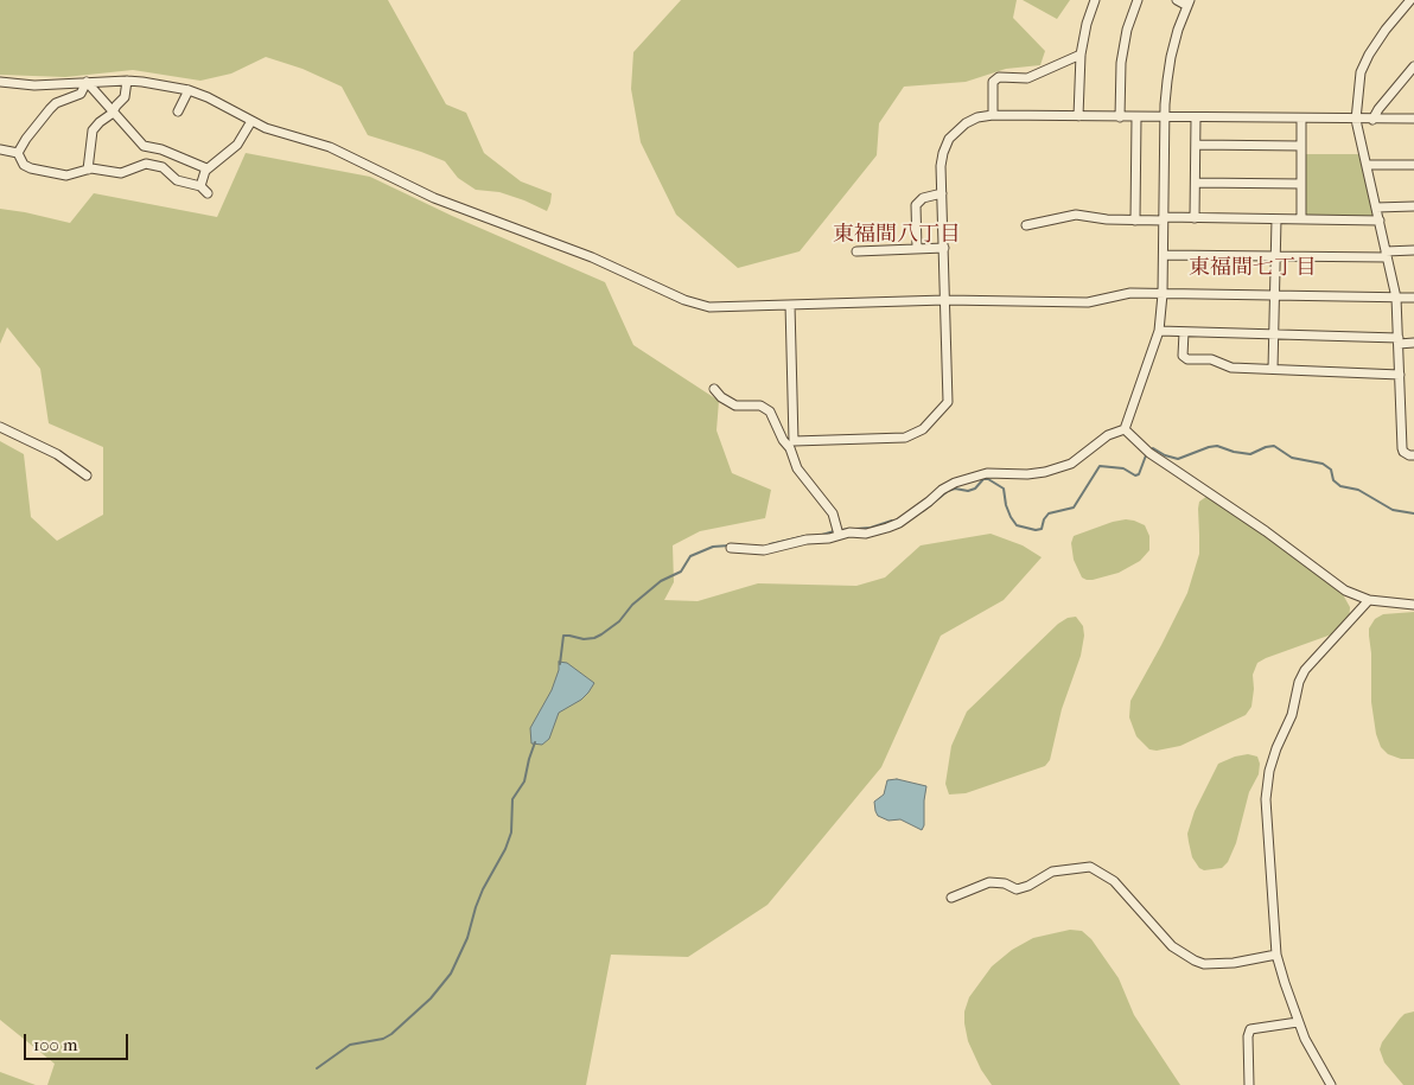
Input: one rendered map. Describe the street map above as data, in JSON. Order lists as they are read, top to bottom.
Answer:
{
  "districts": ["東福間八丁目", "東福間七丁目"],
  "scale_bar": "100 m"
}
